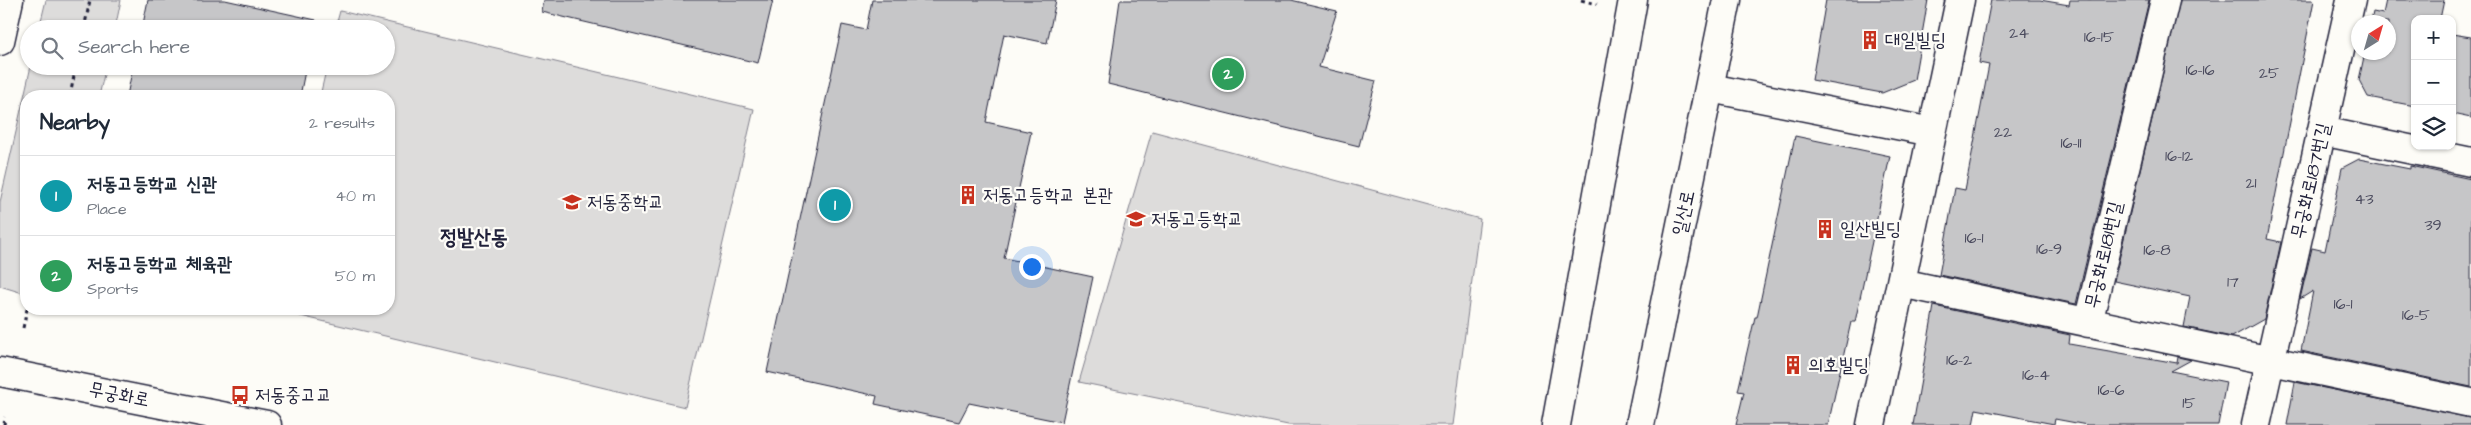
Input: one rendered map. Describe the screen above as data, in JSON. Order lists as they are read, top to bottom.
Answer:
{
  "streets": {
    "street": [
      "무궁화로187번길",
      "일산로",
      "무궁화로181번길",
      "무궁화로"
    ]
  },
  "districts": ["정발산동"],
  "places": {
    "building": [
      "대일빌딩",
      "저동고등학교 본관",
      "일산빌딩",
      "의호빌딩"
    ],
    "school or university": ["저동중학교", "저동고등학교"],
    "bus stop": ["저동중고교"]
  },
  "house_numbers": [
    "24",
    "16-15",
    "16-16",
    "25",
    "22",
    "16-11",
    "16-12",
    "21",
    "43",
    "39",
    "16-1",
    "16-9",
    "16-8",
    "17",
    "16-1",
    "16-5",
    "16-2",
    "16-4",
    "16-6",
    "15"
  ],
  "north": "top right",
  "page": {
    "map_buttons": ["+", "−"],
    "search": "Search here",
    "pins": ["2", "1"],
    "heading": ["Nearby", "2 results"],
    "list": [
      {
        "mark": "1",
        "name": "저동고등학교 신관",
        "note": "Place",
        "value": "40 m"
      },
      {
        "mark": "2",
        "name": "저동고등학교 체육관",
        "note": "Sports",
        "value": "50 m"
      }
    ]
  }
}
